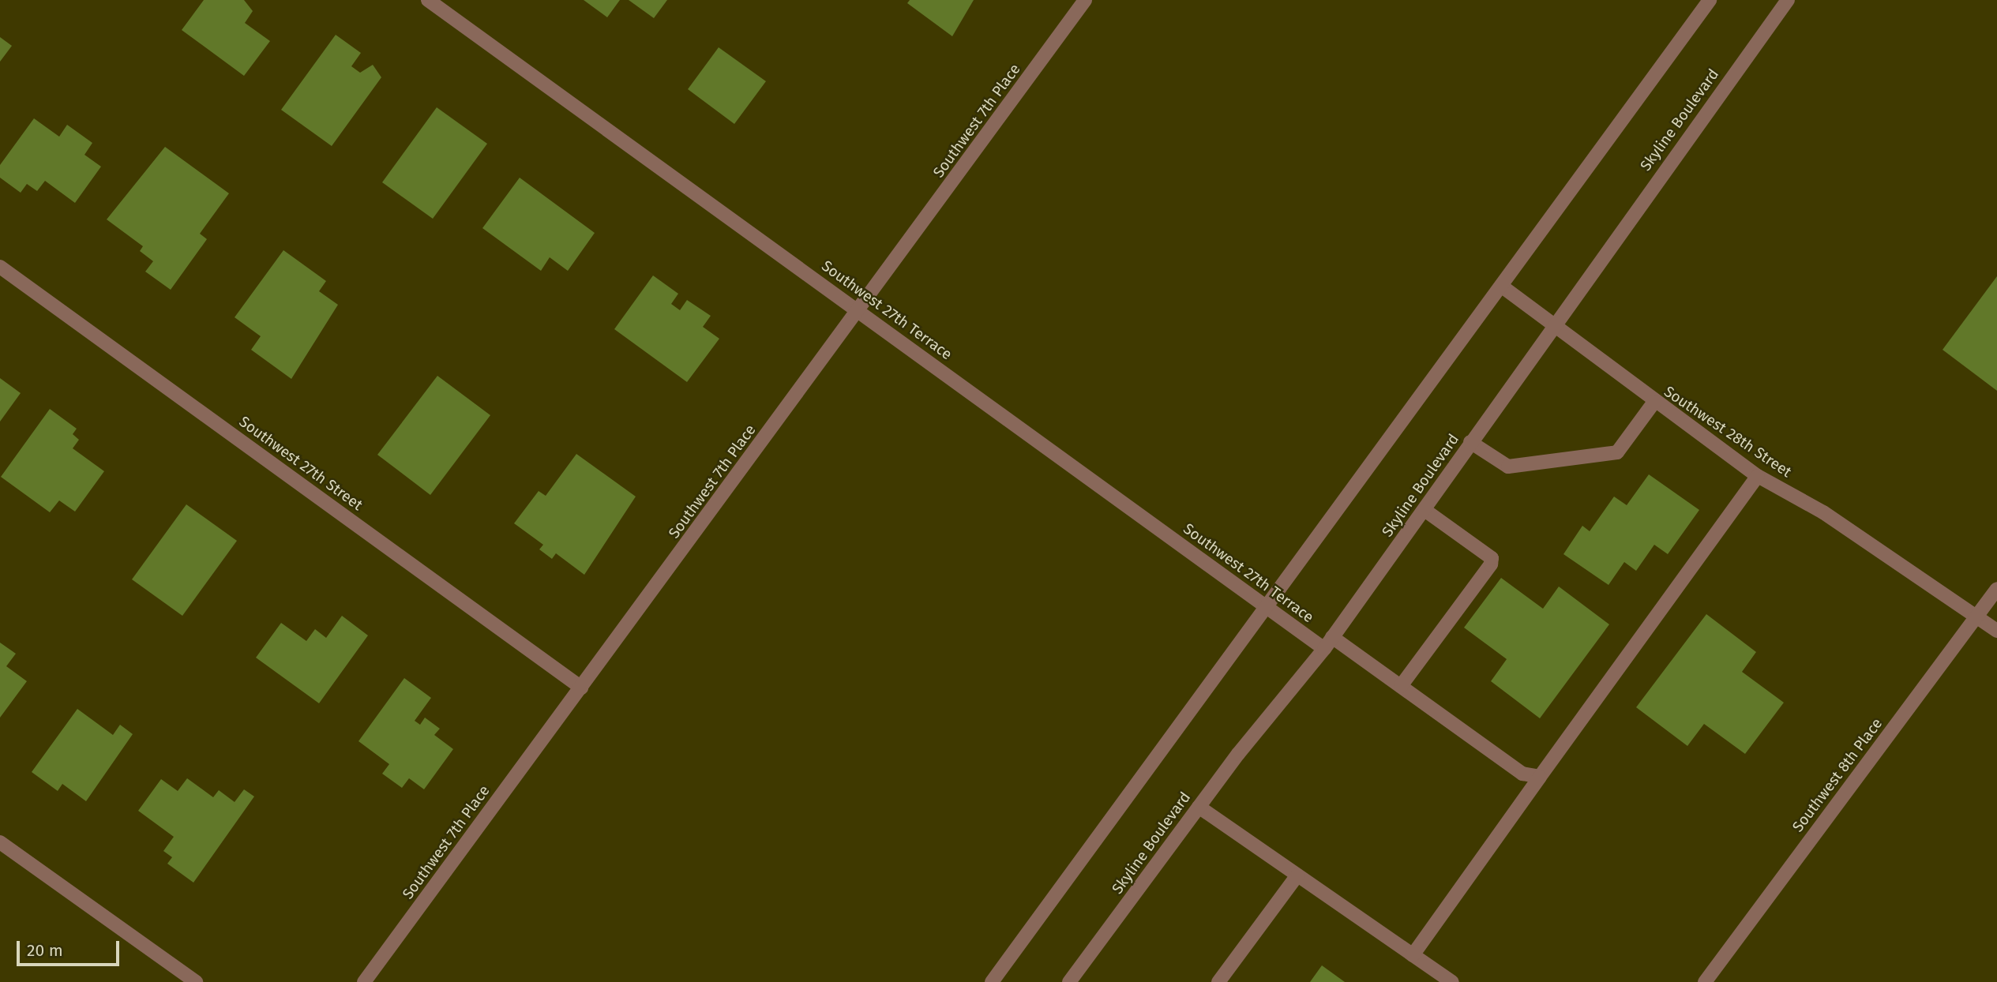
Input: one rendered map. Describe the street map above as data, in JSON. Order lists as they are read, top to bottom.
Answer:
{
  "streets": {
    "street": [
      "Skyline Boulevard",
      "Southwest 7th Place",
      "Southwest 27th Terrace",
      "Southwest 28th Street",
      "Southwest 27th Street",
      "Southwest 8th Place"
    ]
  },
  "crossings": [
    ["Skyline Boulevard", "Southwest 27th Terrace"],
    ["Skyline Boulevard", "Southwest 28th Street"],
    ["Southwest 7th Place", "Southwest 27th Terrace"],
    ["Southwest 7th Place", "Southwest 27th Street"],
    ["Southwest 28th Street", "Southwest 8th Place"]
  ],
  "scale_bar": "20 m"
}
